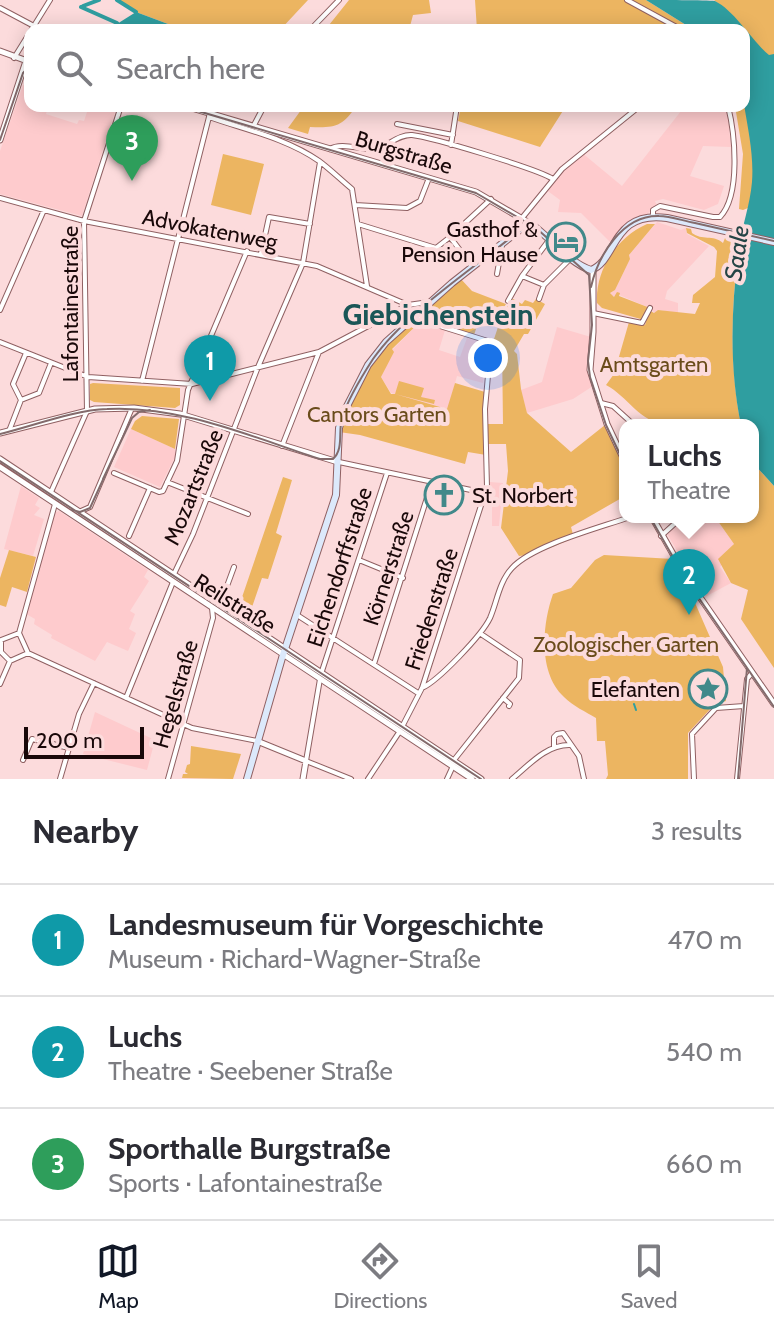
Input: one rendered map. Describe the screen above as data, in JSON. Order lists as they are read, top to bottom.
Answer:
{
  "streets": {
    "main road": ["Burgstraße"],
    "street": [
      "Advokatenweg",
      "Lafontainestraße",
      "Mozartstraße",
      "Eichendorffstraße",
      "Körnerstraße",
      "Reilstraße",
      "Friedenstraße",
      "Hegelstraße"
    ]
  },
  "crossings": [
    ["Advokatenweg", "Lafontainestraße"],
    ["Advokatenweg", "Mozartstraße"],
    ["Mozartstraße", "Reilstraße"],
    ["Eichendorffstraße", "Reilstraße"],
    ["Reilstraße", "Friedenstraße"],
    ["Reilstraße", "Hegelstraße"]
  ],
  "districts": ["Giebichenstein"],
  "water": ["Saale"],
  "parks": ["Amtsgarten", "Cantors Garten", "Zoologischer Garten"],
  "places": {
    "hotel": ["Gasthof & Pension Hause"],
    "church": ["St. Norbert"],
    "place": ["Elefanten"]
  },
  "scale_bar": "200 m",
  "page": {
    "search": "Search here",
    "pins": ["3", "1", "2"],
    "popup": ["Luchs", "Theatre"],
    "scale": "200 m",
    "heading": ["Nearby", "3 results"],
    "list": [
      {
        "mark": "1",
        "name": "Landesmuseum für Vorgeschichte",
        "note": "Museum · Richard-Wagner-Straße",
        "value": "470 m"
      },
      {
        "mark": "2",
        "name": "Luchs",
        "note": "Theatre · Seebener Straße",
        "value": "540 m"
      },
      {
        "mark": "3",
        "name": "Sporthalle Burgstraße",
        "note": "Sports · Lafontainestraße",
        "value": "660 m"
      }
    ],
    "nav": ["Map", "Directions", "Saved"]
  }
}
